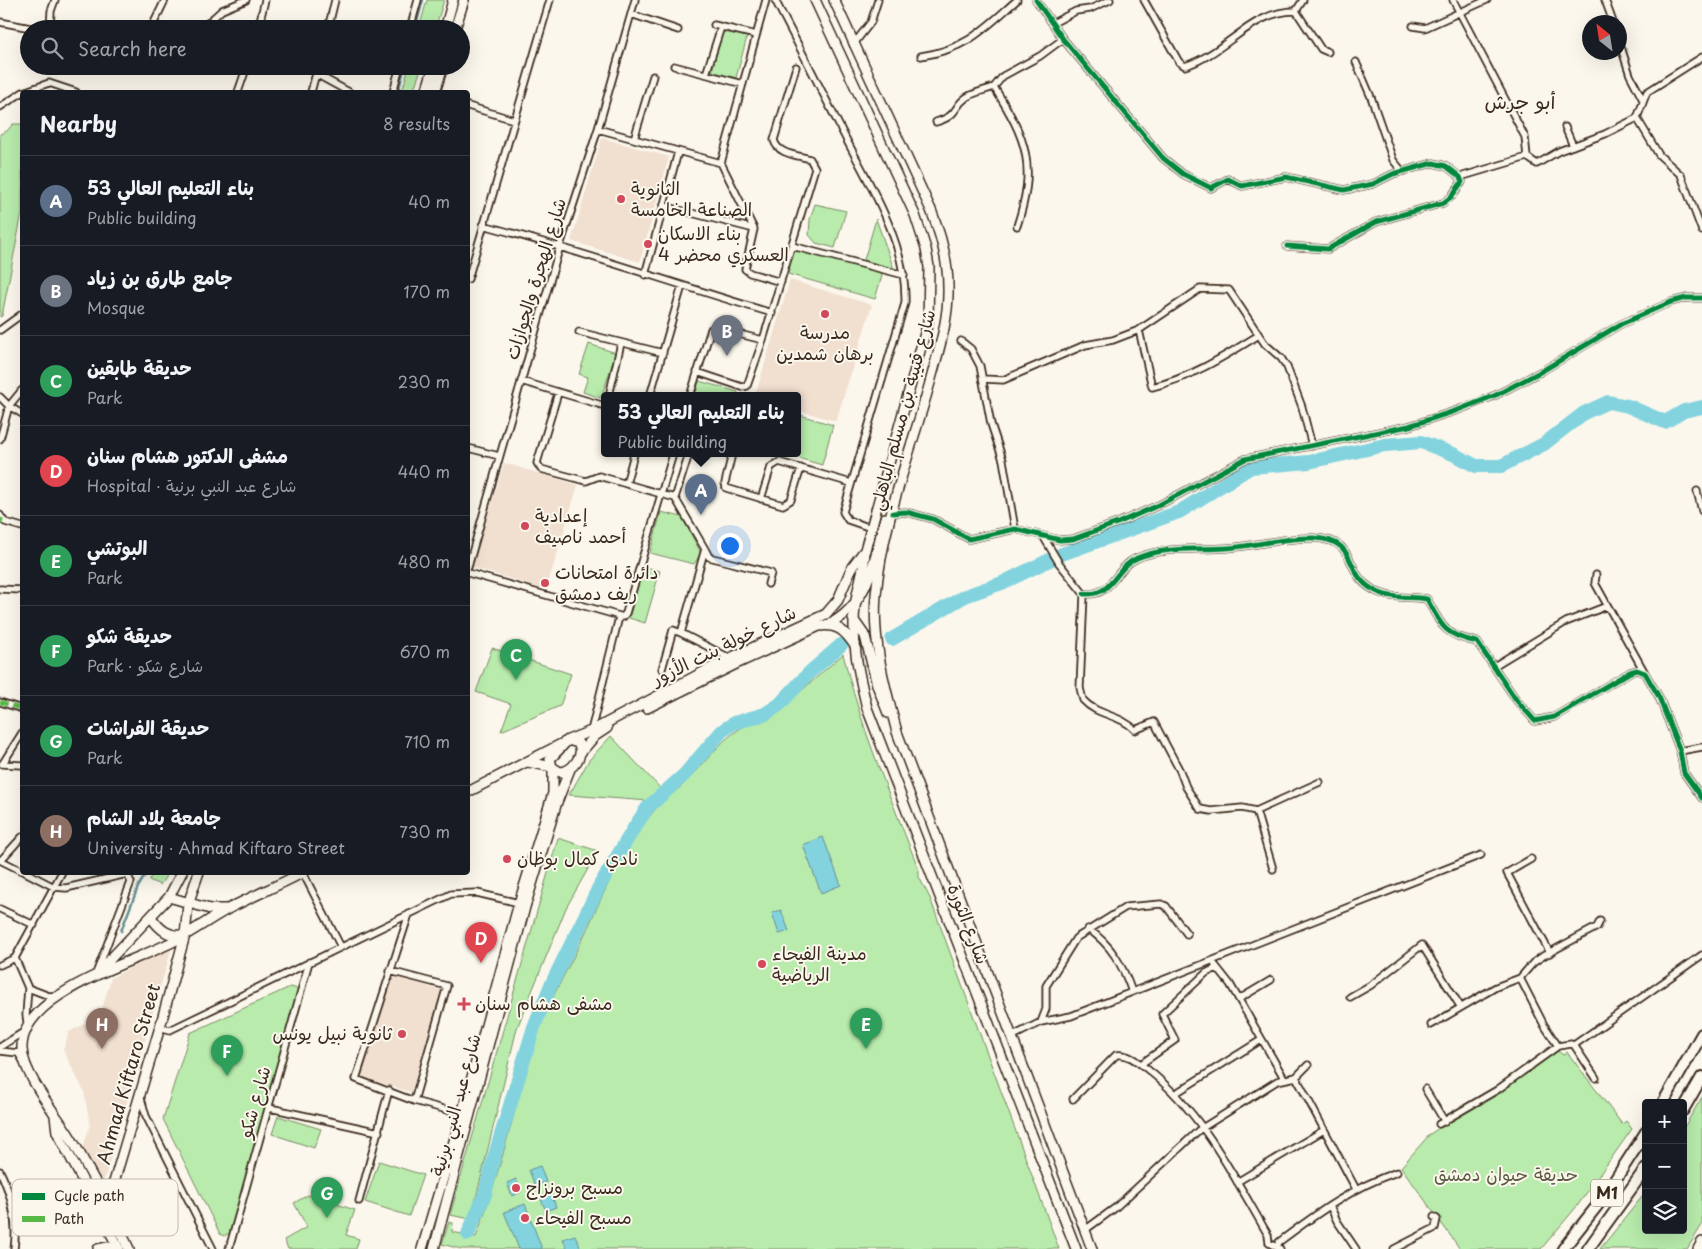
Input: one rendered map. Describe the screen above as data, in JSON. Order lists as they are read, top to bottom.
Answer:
{
  "streets": {
    "highway": ["M1"],
    "main road": [
      "شارع قتيبة بن مسلم الباهلي",
      "شارع خولة بنت الأزور",
      "شارع الثورة",
      "Ahmad Kiftaro Street",
      "شارع عبد النبي برنية"
    ],
    "street": ["شارع الهجرة والجوازات", "شارع شكو"]
  },
  "crossings": [
    ["شارع قتيبة بن مسلم الباهلي", "شارع خولة بنت الأزور"],
    ["شارع قتيبة بن مسلم الباهلي", "شارع الثورة"],
    ["شارع خولة بنت الأزور", "شارع الثورة"],
    ["شارع خولة بنت الأزور", "شارع عبد النبي برنية"]
  ],
  "districts": ["أبو جرش"],
  "parks": ["حديقة حيوان دمشق"],
  "places": {
    "other": [
      "الثانوية الصناعة الخامسة",
      "بناء الاسكان العسكري محضر 4",
      "مدرسة برهان شمدين",
      "إعدادية أحمد ناصيف",
      "دائرة امتحانات ريف دمشق",
      "نادي كمال بوظان",
      "مدينة الفيحاء الرياضية",
      "ثانوية نبيل يونس",
      "مسبح برونزاج",
      "مسبح الفيحاء"
    ],
    "health": ["مشفى هشام سنان"]
  },
  "legend": ["Cycle path", "Path"],
  "north": "top left",
  "page": {
    "search": "Search here",
    "heading": ["Nearby", "8 results"],
    "list": [
      {
        "mark": "A",
        "name": "بناء التعليم العالي 53",
        "note": "Public building",
        "value": "40 m"
      },
      {
        "mark": "B",
        "name": "جامع طارق بن زياد",
        "note": "Mosque",
        "value": "170 m"
      },
      {
        "mark": "C",
        "name": "حديقة طابقين",
        "note": "Park",
        "value": "230 m"
      },
      {
        "mark": "D",
        "name": "مشفى الدكتور هشام سنان",
        "note": "Hospital · شارع عبد النبي برنية",
        "value": "440 m"
      },
      {
        "mark": "E",
        "name": "البوتشي",
        "note": "Park",
        "value": "480 m"
      },
      {
        "mark": "F",
        "name": "حديقة شكو",
        "note": "Park · شارع شكو",
        "value": "670 m"
      },
      {
        "mark": "G",
        "name": "حديقة الفراشات",
        "note": "Park",
        "value": "710 m"
      },
      {
        "mark": "H",
        "name": "جامعة بلاد الشام",
        "note": "University · Ahmad Kiftaro Street",
        "value": "730 m"
      }
    ],
    "pins": [
      "B",
      "A",
      "C",
      "D",
      "E",
      "H",
      "F",
      "G"
    ],
    "popup": ["بناء التعليم العالي 53", "Public building"],
    "map_buttons": ["+", "−"]
  }
}
